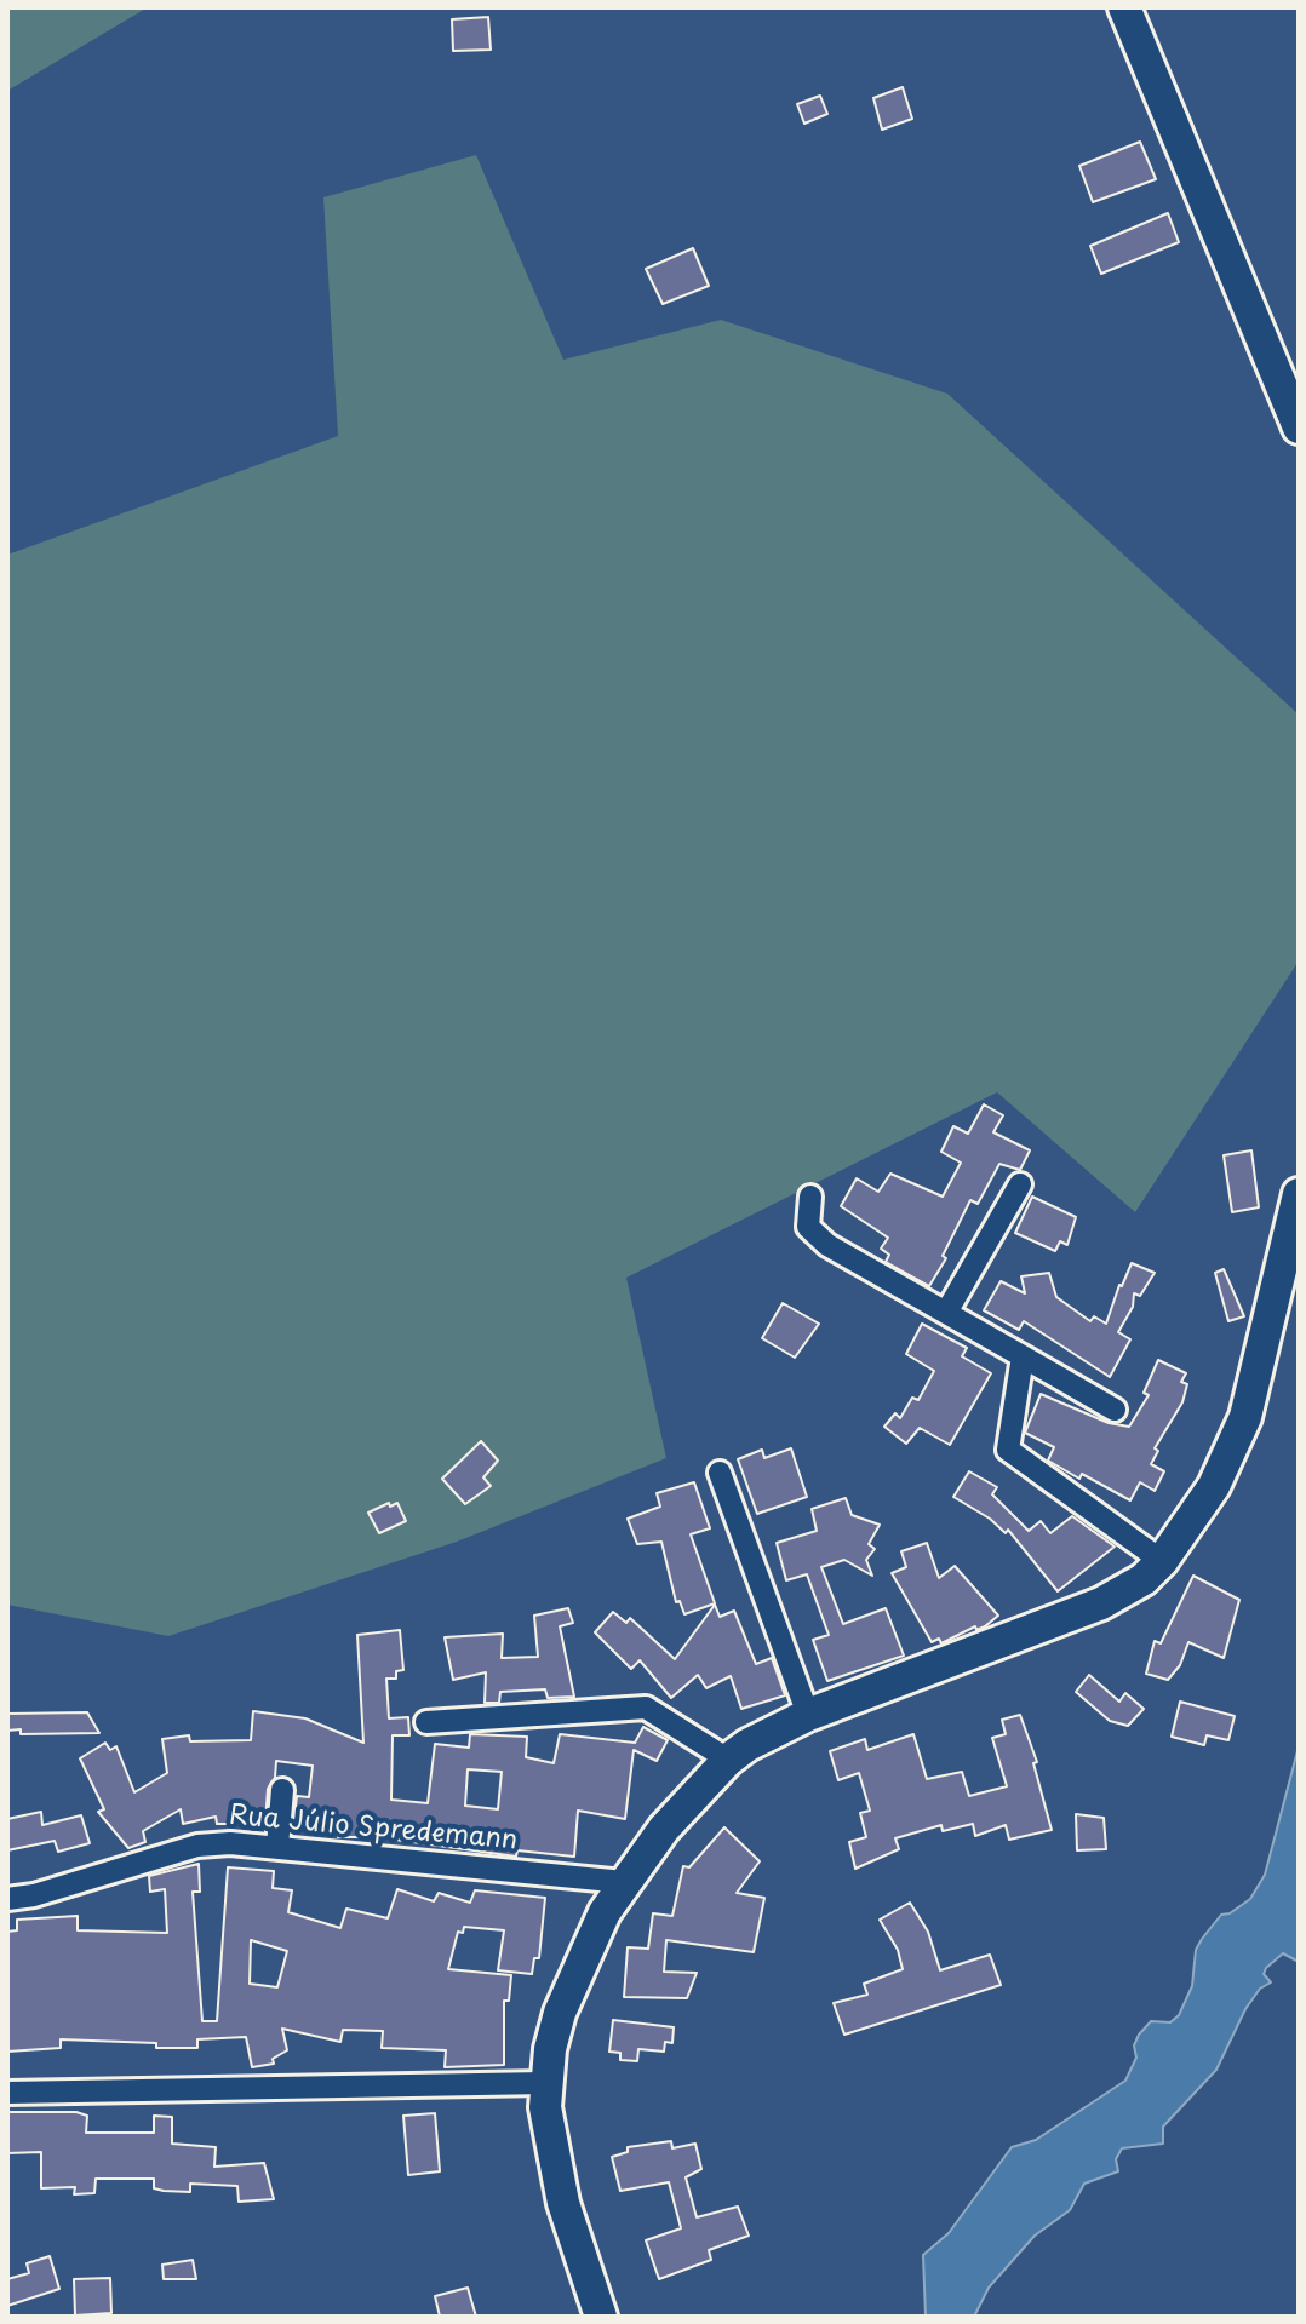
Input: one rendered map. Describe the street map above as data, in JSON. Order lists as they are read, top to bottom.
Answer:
{
  "streets": {
    "street": ["Rua Júlio Spredemann"]
  }
}
